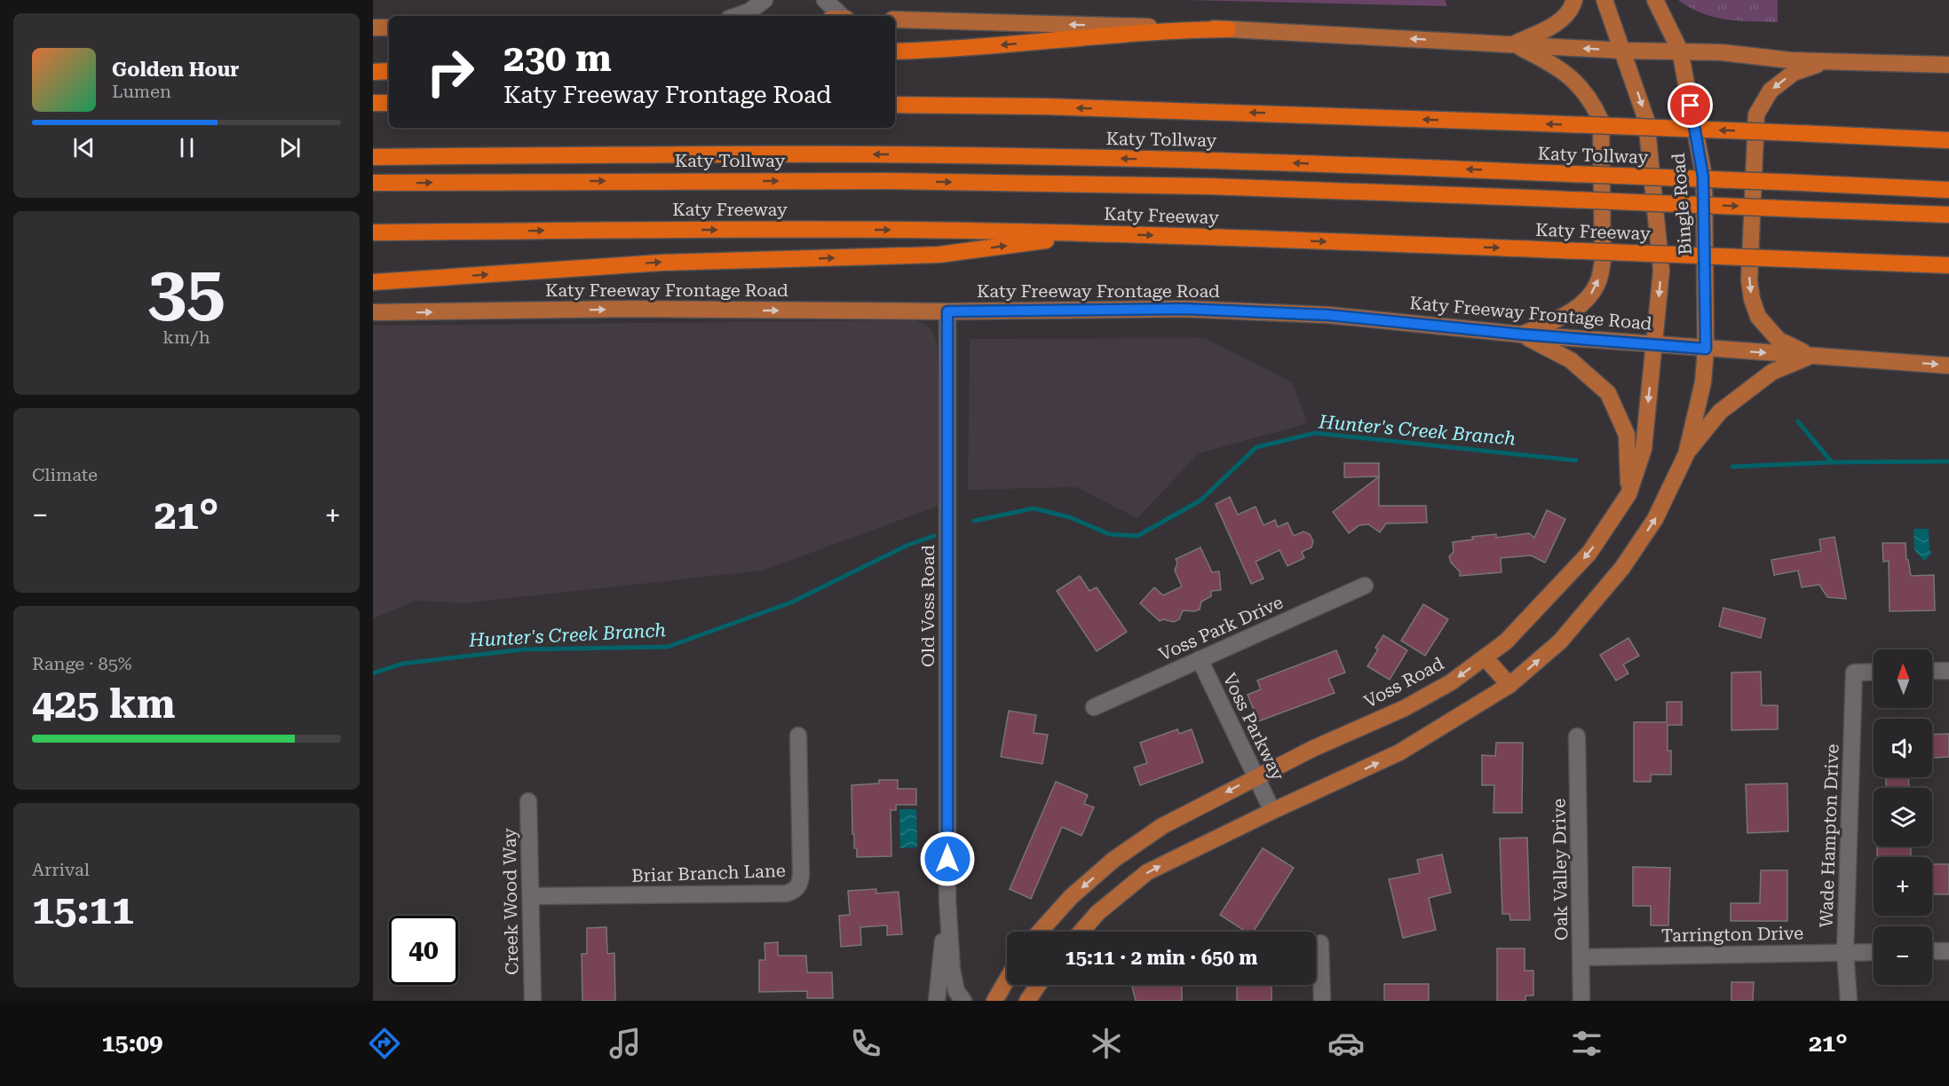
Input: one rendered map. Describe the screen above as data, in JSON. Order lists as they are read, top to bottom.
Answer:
{
  "streets": {
    "highway": ["Katy Tollway", "Katy Freeway"],
    "main road": ["Bingle Road", "Katy Freeway Frontage Road", "Voss Road"],
    "street": [
      "Old Voss Road",
      "Voss Park Drive",
      "Voss Parkway",
      "Wade Hampton Drive",
      "Oak Valley Drive",
      "Briar Branch Lane",
      "Creek Wood Way",
      "Tarrington Drive"
    ]
  },
  "crossings": [
    ["Bingle Road", "Katy Freeway Frontage Road"],
    ["Bingle Road", "Voss Road"],
    ["Katy Freeway Frontage Road", "Old Voss Road"],
    ["Katy Freeway Frontage Road", "Voss Road"],
    ["Voss Park Drive", "Voss Parkway"],
    ["Voss Road", "Voss Parkway"],
    ["Wade Hampton Drive", "Tarrington Drive"],
    ["Oak Valley Drive", "Tarrington Drive"],
    ["Briar Branch Lane", "Creek Wood Way"]
  ],
  "one_way": ["Katy Freeway Frontage Road"],
  "water": ["Hunter's Creek Branch"],
  "north": "top",
  "page": {
    "turn": ["230 m", "Katy Freeway Frontage Road"],
    "song": ["Golden Hour", "Lumen"],
    "tile": [
      ["35", "km/h"],
      "Climate",
      ["Range · 85%", "425 km"],
      ["Arrival", "15:11"]
    ],
    "heat": ["−", "21°", "+"],
    "map_buttons": ["+", "−"],
    "limit": "40",
    "trip": "15:11 · 2 min · 650 m",
    "tabs": ["15:09", "21°"]
  }
}
